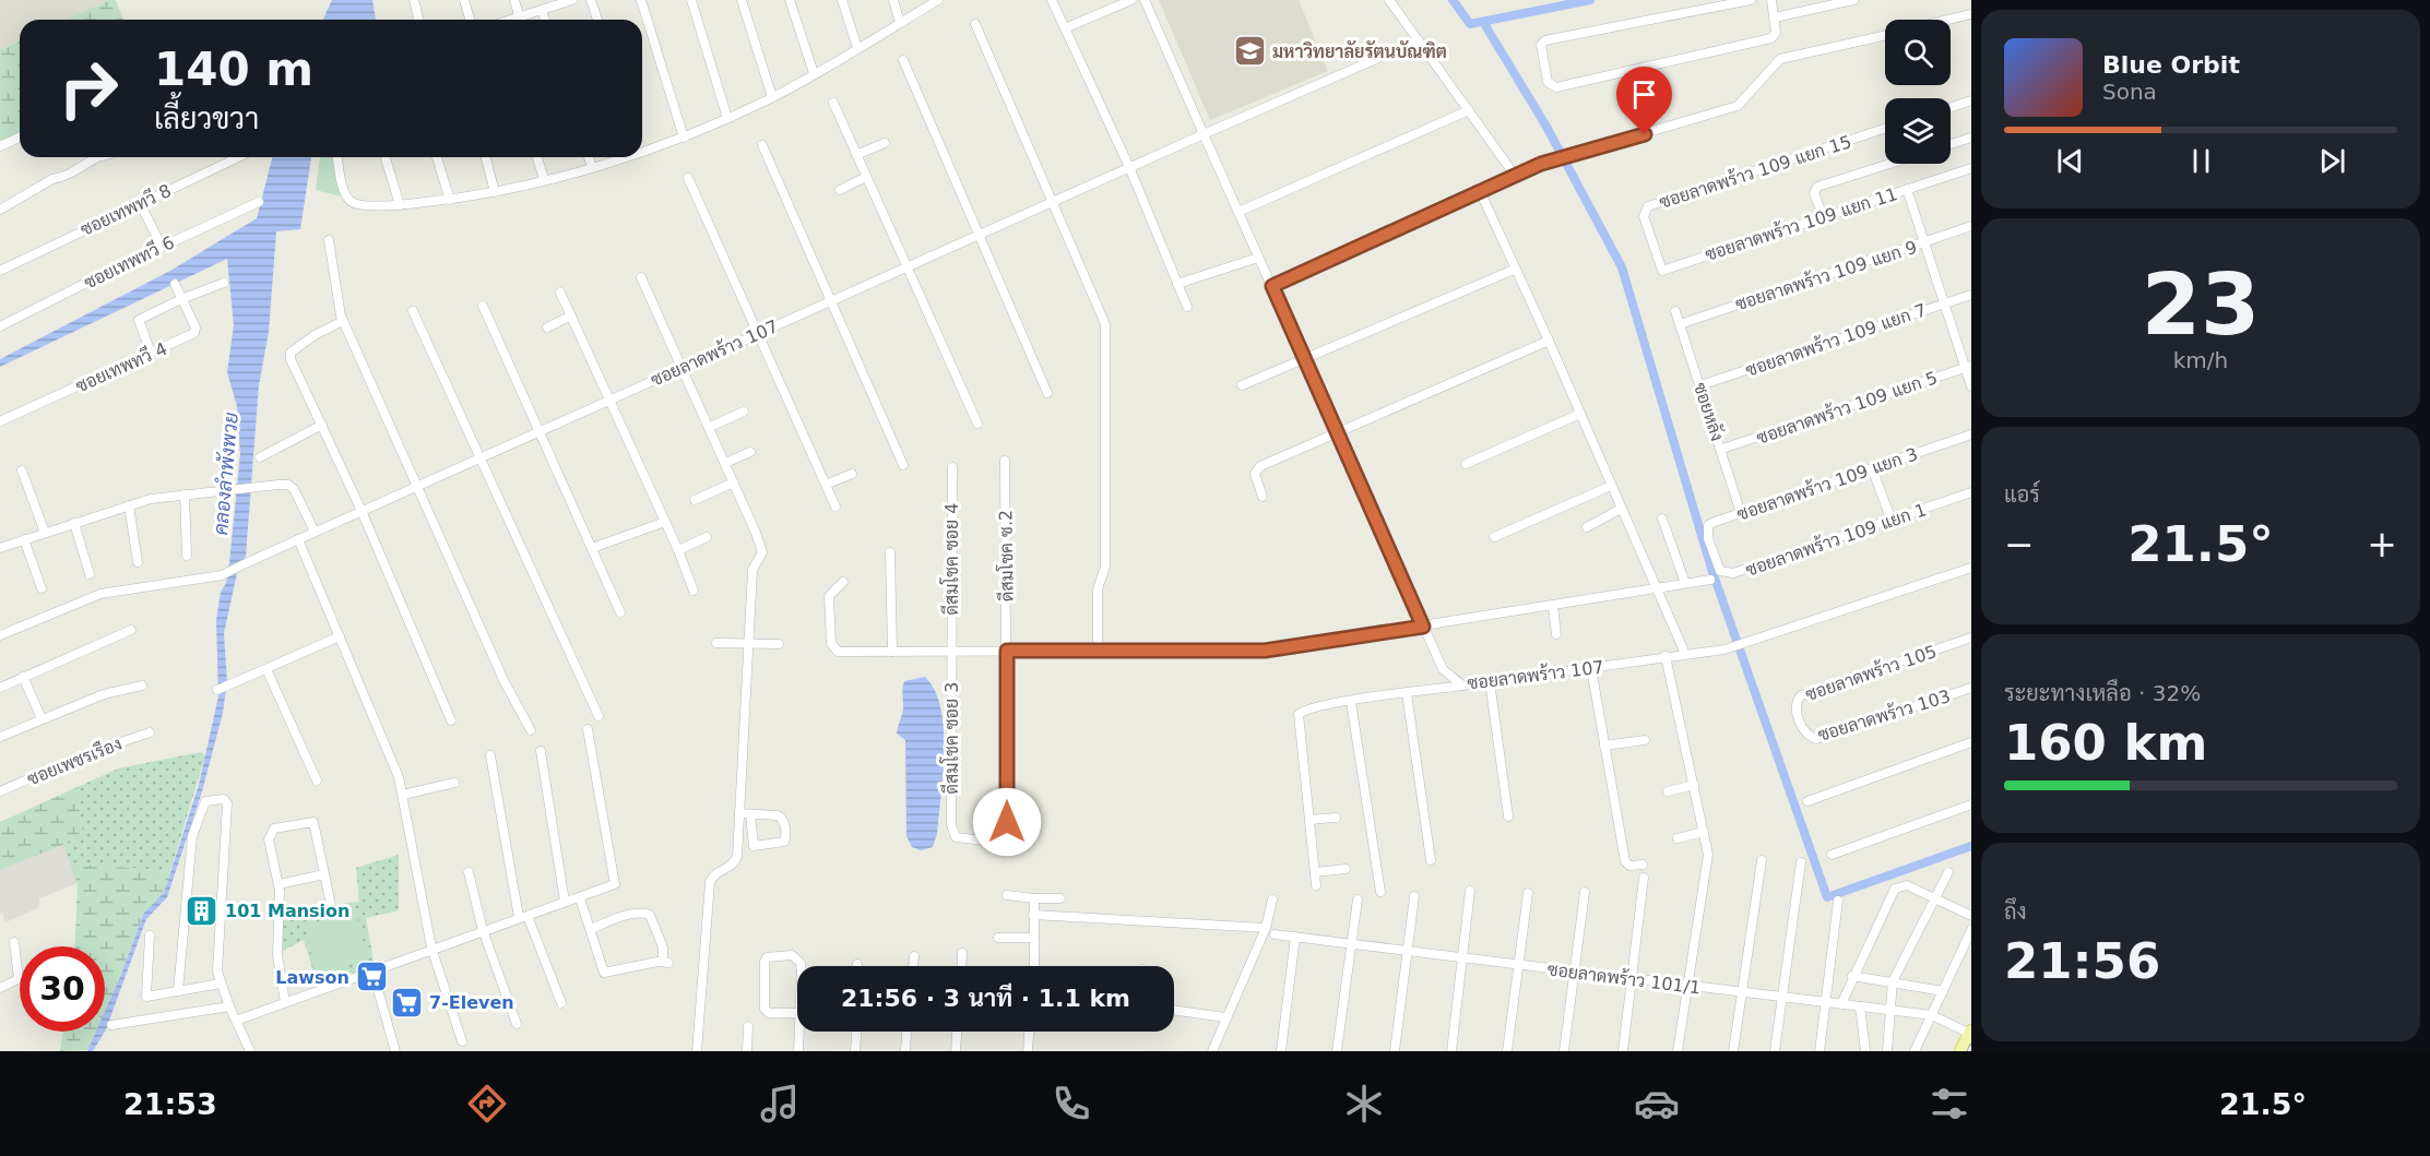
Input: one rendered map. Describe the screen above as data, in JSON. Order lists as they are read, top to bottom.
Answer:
{
  "streets": {
    "street": [
      "ซอยลาดพร้าว 109 แยก 15",
      "ซอยเทพทวี 8",
      "ซอยลาดพร้าว 109 แยก 11",
      "ซอยเทพทวี 6",
      "ซอยลาดพร้าว 109 แยก 9",
      "ซอยลาดพร้าว 109 แยก 7",
      "ซอยลาดพร้าว 107",
      "ซอยเทพทวี 4",
      "ซอยลาดพร้าว 109 แยก 5",
      "ซอยหลัง",
      "ซอยลาดพร้าว 109 แยก 3",
      "ซอยลาดพร้าว 109 แยก 1",
      "ดีสมโชค ซ.2",
      "ดีสมโชค ซอย 4",
      "ซอยลาดพร้าว 105",
      "ซอยลาดพร้าว 103",
      "ดีสมโชค ซอย 3",
      "ซอยเพชรเรือง",
      "ซอยลาดพร้าว 101/1"
    ]
  },
  "crossings": [
    ["ซอยลาดพร้าว 109 แยก 15", "ซอยลาดพร้าว 109 แยก 11"],
    ["ซอยลาดพร้าว 109 แยก 9", "ซอยหลัง"],
    ["ซอยลาดพร้าว 109 แยก 7", "ซอยหลัง"],
    ["ซอยลาดพร้าว 109 แยก 5", "ซอยหลัง"],
    ["ซอยหลัง", "ซอยลาดพร้าว 109 แยก 3"],
    ["ซอยลาดพร้าว 109 แยก 3", "ซอยลาดพร้าว 109 แยก 1"],
    ["ดีสมโชค ซ.2", "ดีสมโชค ซอย 3"],
    ["ดีสมโชค ซอย 4", "ดีสมโชค ซอย 3"],
    ["ซอยลาดพร้าว 105", "ซอยลาดพร้าว 103"]
  ],
  "water": ["คลองลำพังพวย"],
  "places": {
    "school or university": ["มหาวิทยาลัยรัตนบัณฑิต"],
    "building": ["101 Mansion"],
    "supermarket": ["Lawson", "7-Eleven"]
  },
  "page": {
    "turn": ["140 m", "เลี้ยวขวา"],
    "song": ["Blue Orbit", "Sona"],
    "tile": [
      ["23", "km/h"],
      "แอร์",
      ["ระยะทางเหลือ · 32%", "160 km"],
      ["ถึง", "21:56"]
    ],
    "heat": ["−", "21.5°", "+"],
    "limit": "30",
    "trip": "21:56 · 3 นาที · 1.1 km",
    "tabs": ["21:53", "21.5°"]
  }
}
